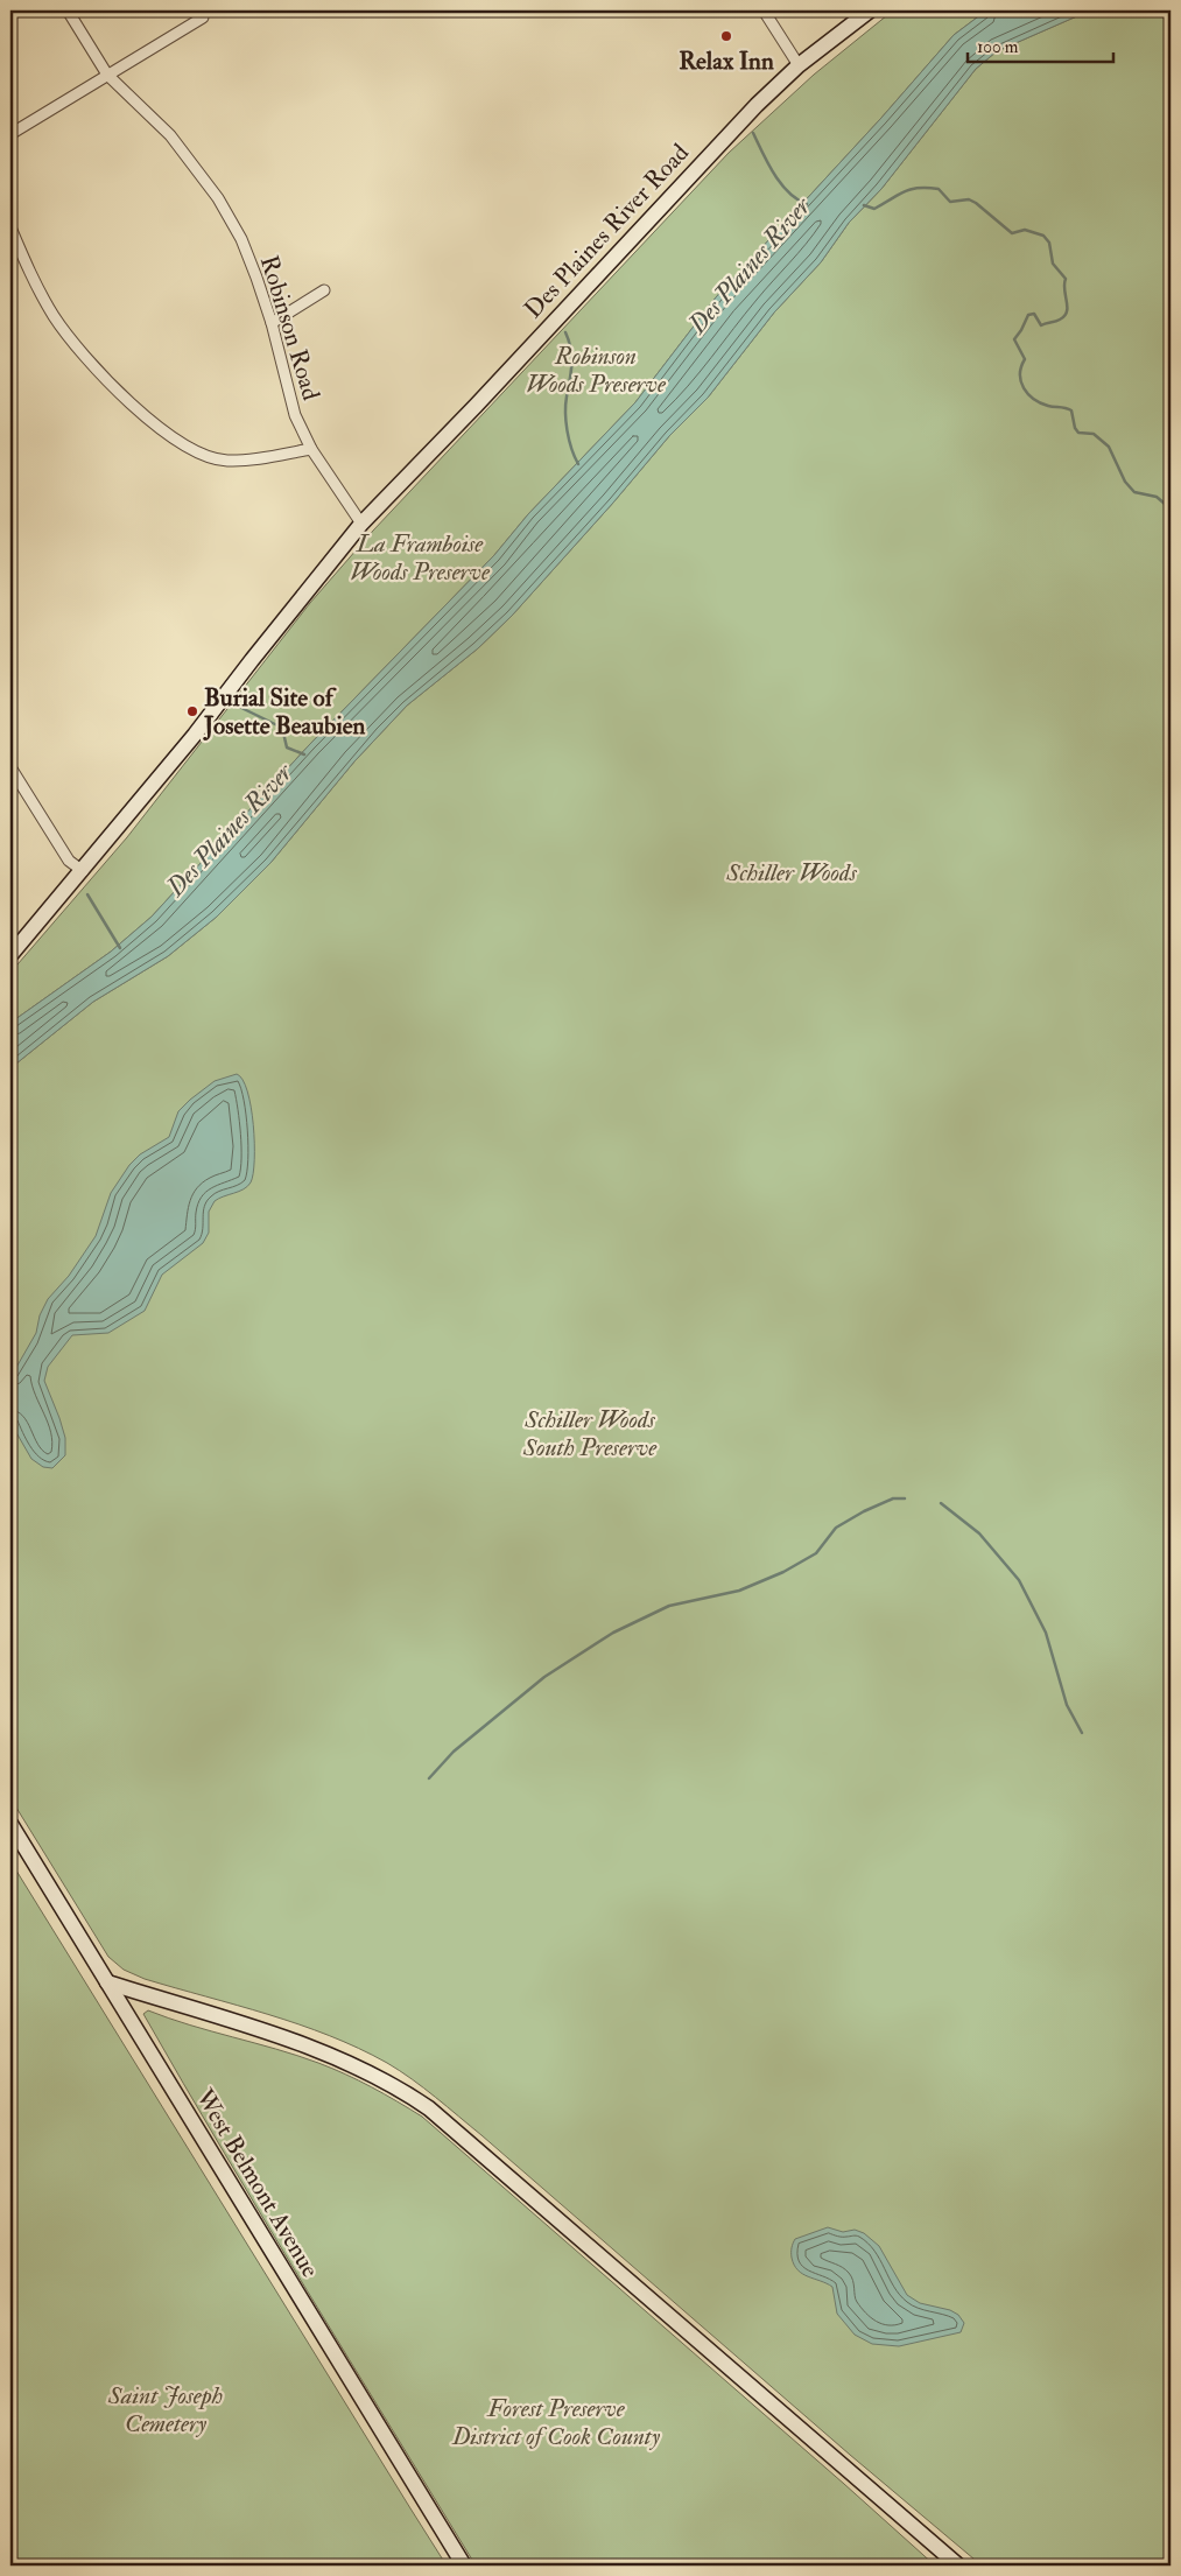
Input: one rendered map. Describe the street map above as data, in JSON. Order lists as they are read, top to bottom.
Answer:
{
  "streets": {
    "main road": ["Des Plaines River Road", "West Belmont Avenue"],
    "street": ["Robinson Road"]
  },
  "crossings": [
    ["Des Plaines River Road", "Robinson Road"]
  ],
  "water": ["Des Plaines River"],
  "parks": [
    "Robinson Woods Preserve",
    "La Framboise Woods Preserve",
    "Schiller Woods",
    "Schiller Woods South Preserve",
    "Saint Joseph Cemetery",
    "Forest Preserve District of Cook County"
  ],
  "places": ["Relax Inn", "Burial Site of Josette Beaubien"],
  "scale_bar": "100 m"
}
